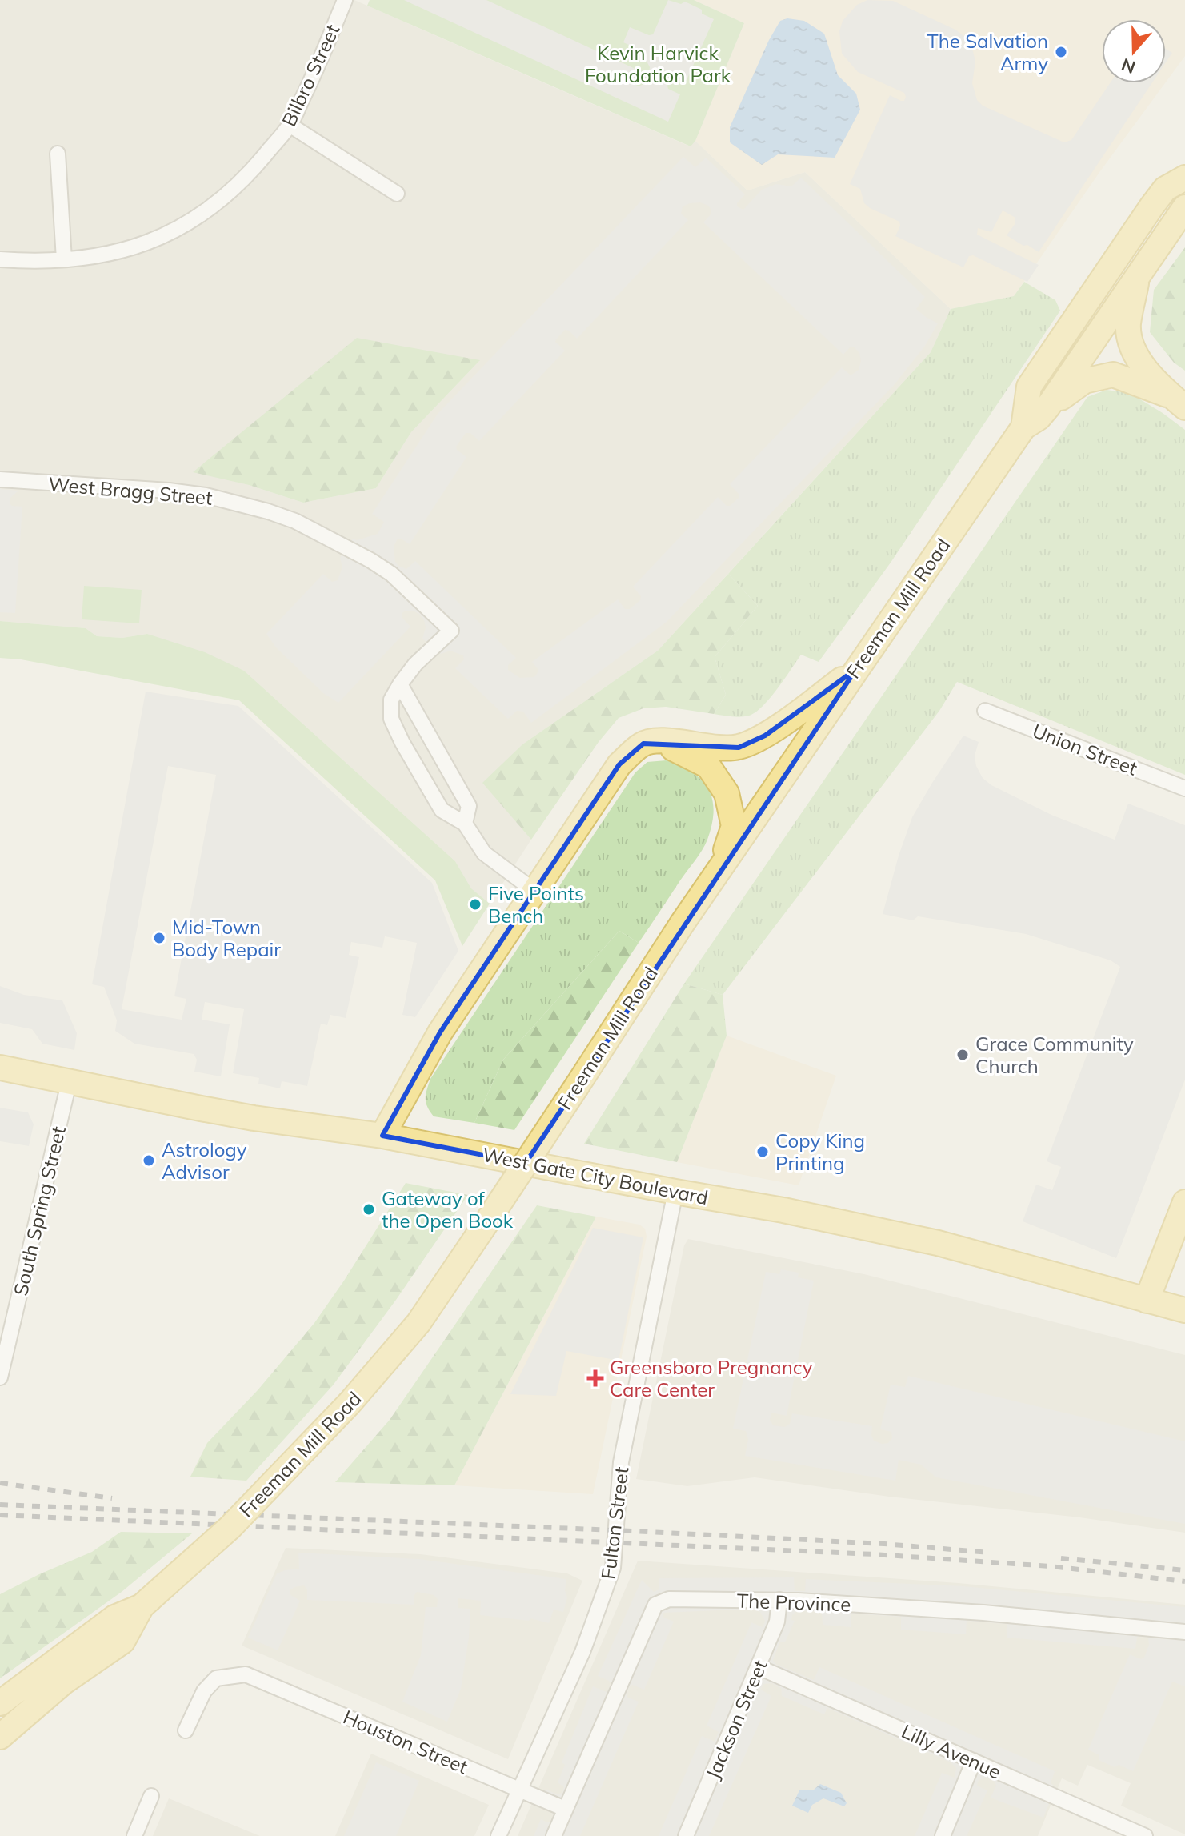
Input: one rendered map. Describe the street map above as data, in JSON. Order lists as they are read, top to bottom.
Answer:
{
  "streets": {
    "main road": ["Freeman Mill Road", "West Gate City Boulevard"],
    "street": [
      "Bilbro Street",
      "West Bragg Street",
      "Union Street",
      "South Spring Street",
      "Fulton Street",
      "The Province",
      "Jackson Street",
      "Houston Street",
      "Lilly Avenue"
    ]
  },
  "crossings": [
    ["West Gate City Boulevard", "South Spring Street"],
    ["West Gate City Boulevard", "Fulton Street"],
    ["Fulton Street", "Houston Street"],
    ["The Province", "Jackson Street"],
    ["The Province", "Houston Street"],
    ["Jackson Street", "Lilly Avenue"]
  ],
  "parks": ["Kevin Harvick Foundation Park"],
  "places": {
    "other": [
      "The Salvation Army",
      "Five Points Bench",
      "Mid-Town Body Repair",
      "Grace Community Church",
      "Copy King Printing",
      "Astrology Advisor",
      "Gateway of the Open Book"
    ],
    "health": ["Greensboro Pregnancy Care Center"]
  },
  "north": "bottom"
}
